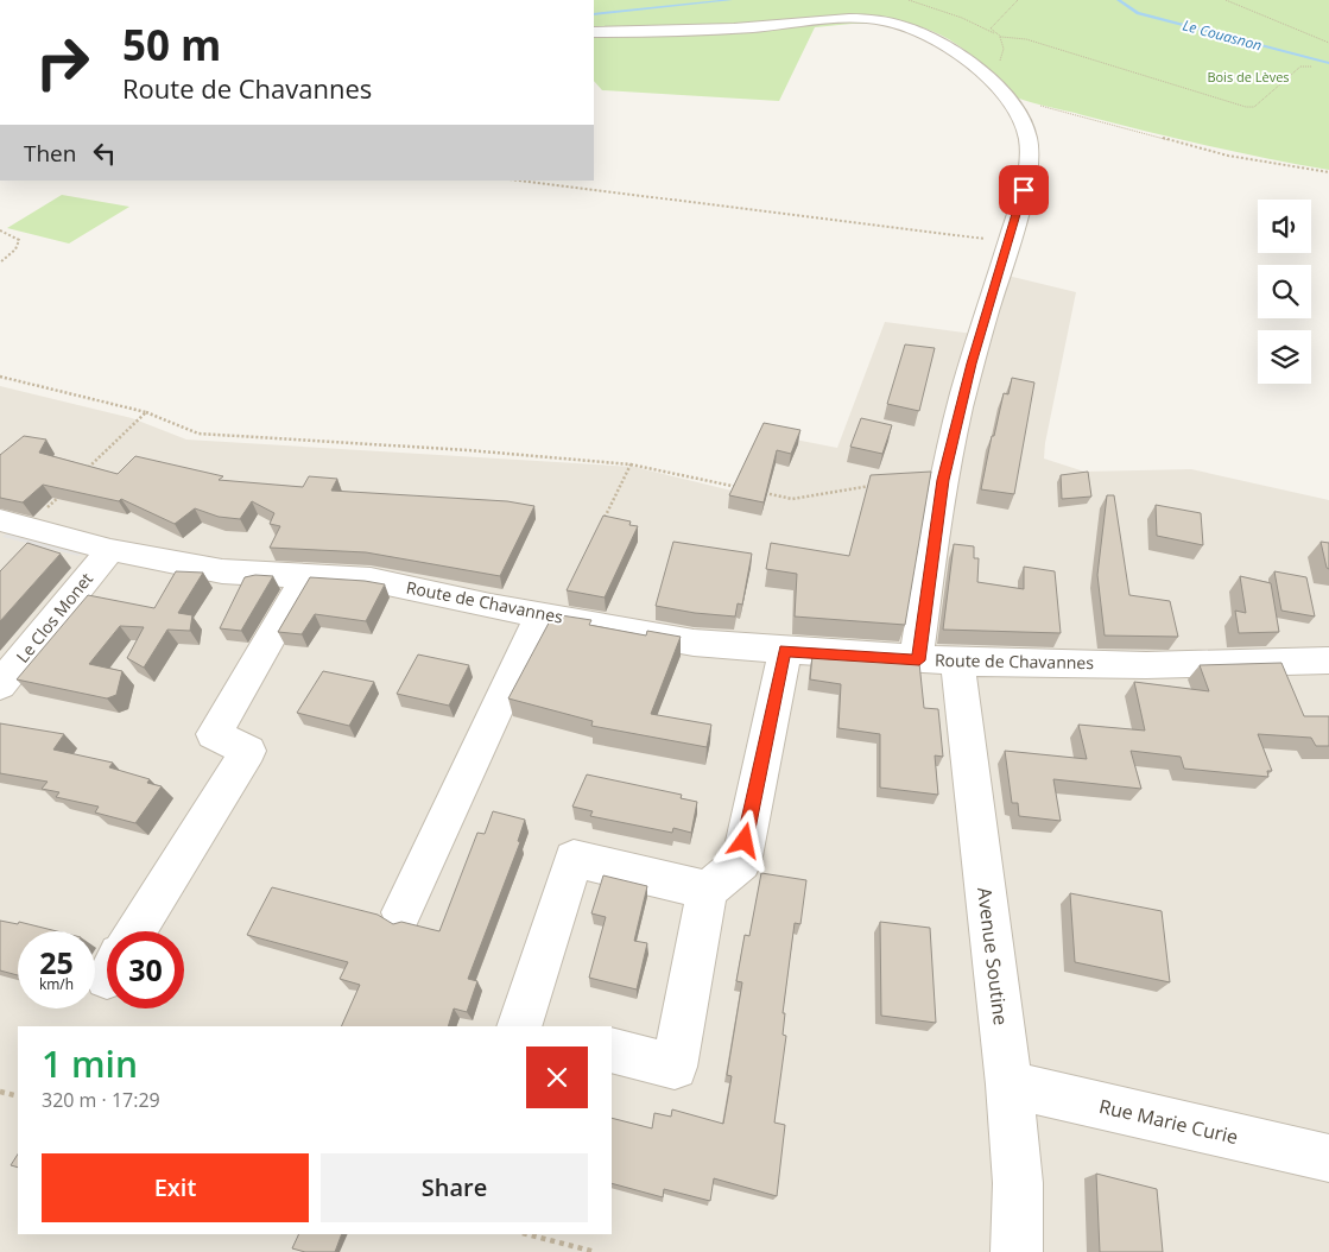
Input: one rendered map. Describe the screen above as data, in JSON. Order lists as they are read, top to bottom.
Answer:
{
  "streets": {
    "street": [
      "Route de Chavannes",
      "Le Clos Monet",
      "Avenue Soutine",
      "Rue Marie Curie"
    ]
  },
  "crossings": [
    ["Route de Chavannes", "Le Clos Monet"],
    ["Route de Chavannes", "Avenue Soutine"],
    ["Avenue Soutine", "Rue Marie Curie"]
  ],
  "water": ["Le Couasnon"],
  "parks": ["Bois de Lèves"],
  "page": {
    "turn": ["50 m", "Route de Chavannes"],
    "then": "Then",
    "speed": "25 km/h",
    "limit": "30",
    "heading": ["1 min", "320 m · 17:29"],
    "buttons": ["Exit", "Share"]
  }
}
